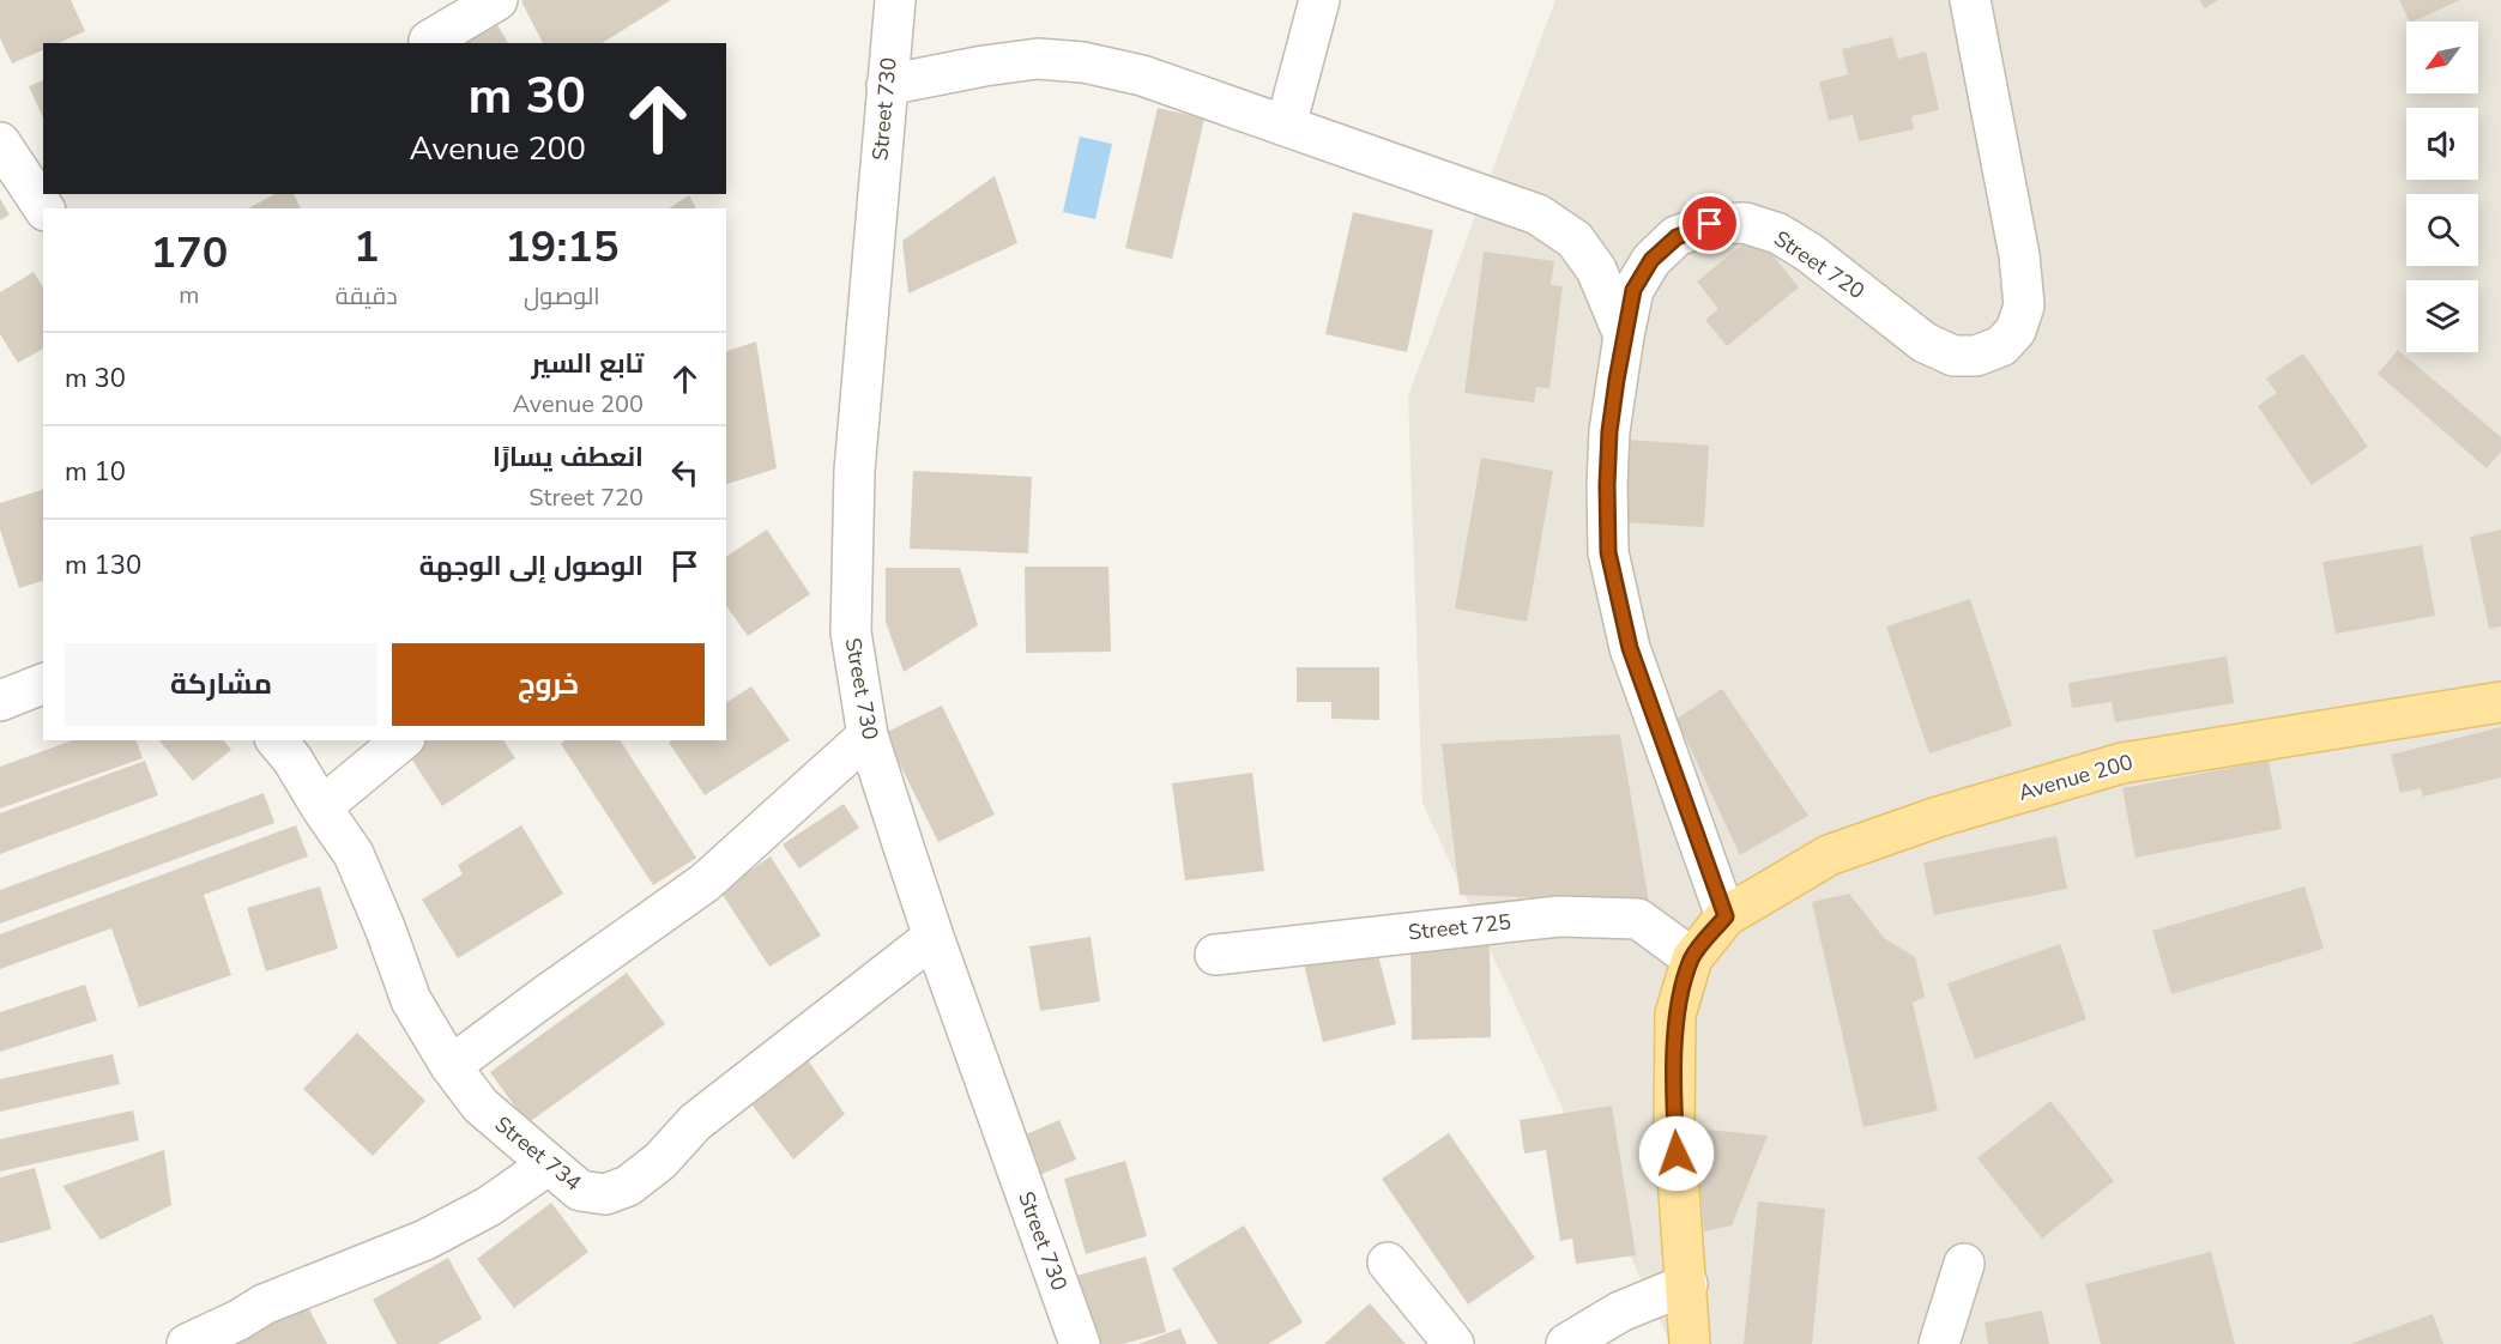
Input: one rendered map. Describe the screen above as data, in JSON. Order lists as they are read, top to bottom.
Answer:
{
  "streets": {
    "main road": ["Avenue 200"],
    "street": [
      "Street 730",
      "Street 720",
      "Street 725",
      "Street 734"
    ]
  },
  "crossings": [
    ["Street 730", "Street 734"],
    ["Street 720", "Avenue 200"],
    ["Avenue 200", "Street 725"]
  ],
  "north": "bottom left",
  "page": {
    "turn": ["30 m", "Avenue 200"],
    "eta": [
      "19:15",
      "الوصول",
      "1",
      "دقيقة",
      "170",
      "m"
    ],
    "list": [
      {
        "name": "تابع السير",
        "note": "Avenue 200",
        "value": "30 m"
      },
      {
        "name": "انعطف يسارًا",
        "note": "Street 720",
        "value": "10 m"
      },
      {
        "name": "الوصول إلى الوجهة",
        "value": "130 m"
      }
    ],
    "buttons": ["خروج", "مشاركة"]
  }
}
